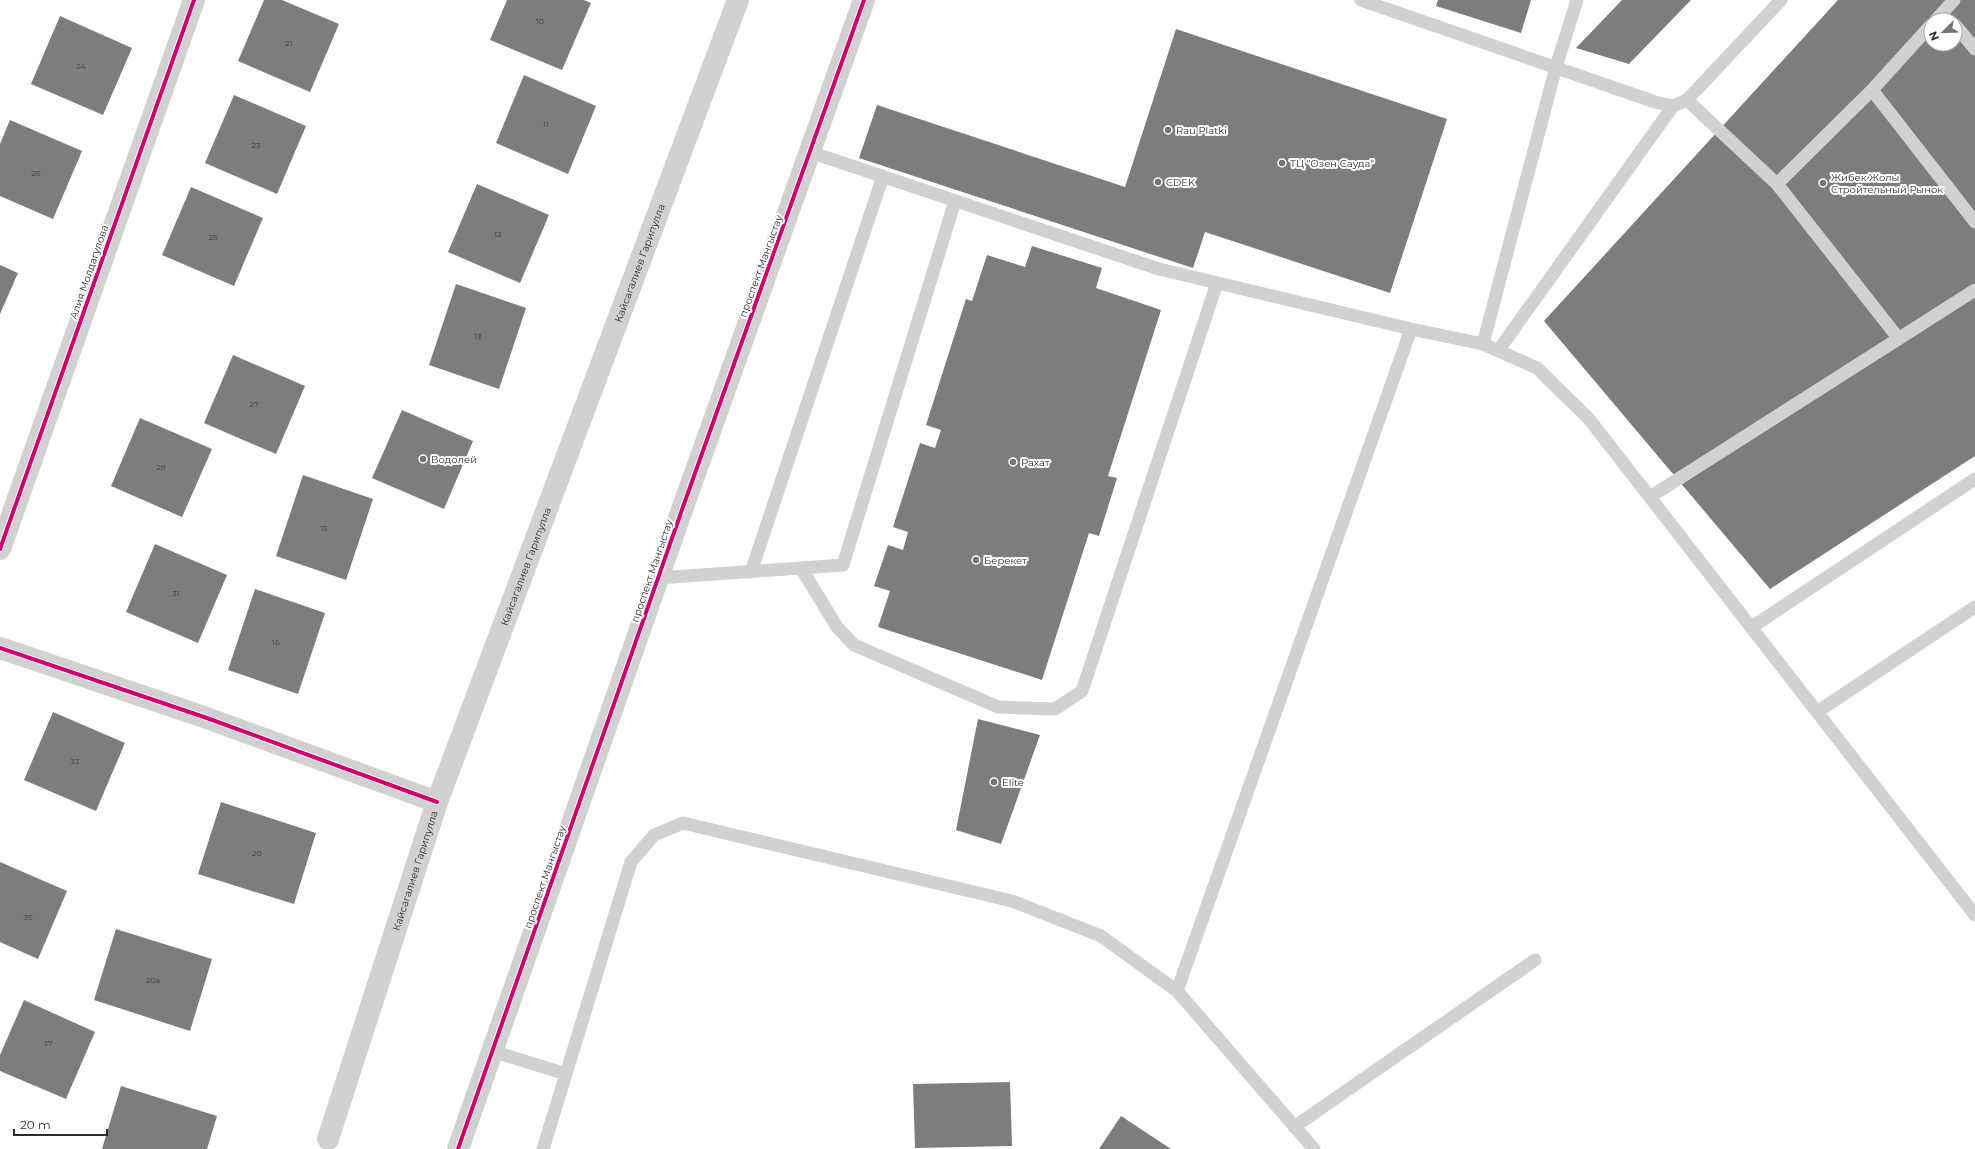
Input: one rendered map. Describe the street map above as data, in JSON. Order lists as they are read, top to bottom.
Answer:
{
  "streets": {
    "street": ["Кайсагалиев Гарипулла", "проспект Мангыстау", "Алия Молдагулова"]
  },
  "places": [
    "Rau Platki",
    "ТЦ \"Озен Сауда\"",
    "CDEK",
    "Жибек Жолы Стройтельный Рынок",
    "Водолей",
    "Рахат",
    "Берекет",
    "Elite"
  ],
  "house_numbers": [
    "10",
    "21",
    "24",
    "11",
    "23",
    "26",
    "12",
    "25",
    "13",
    "27",
    "29",
    "15",
    "31",
    "16",
    "33",
    "20",
    "35",
    "20а",
    "37"
  ],
  "scale_bar": "20 m",
  "north": "bottom left"
}
